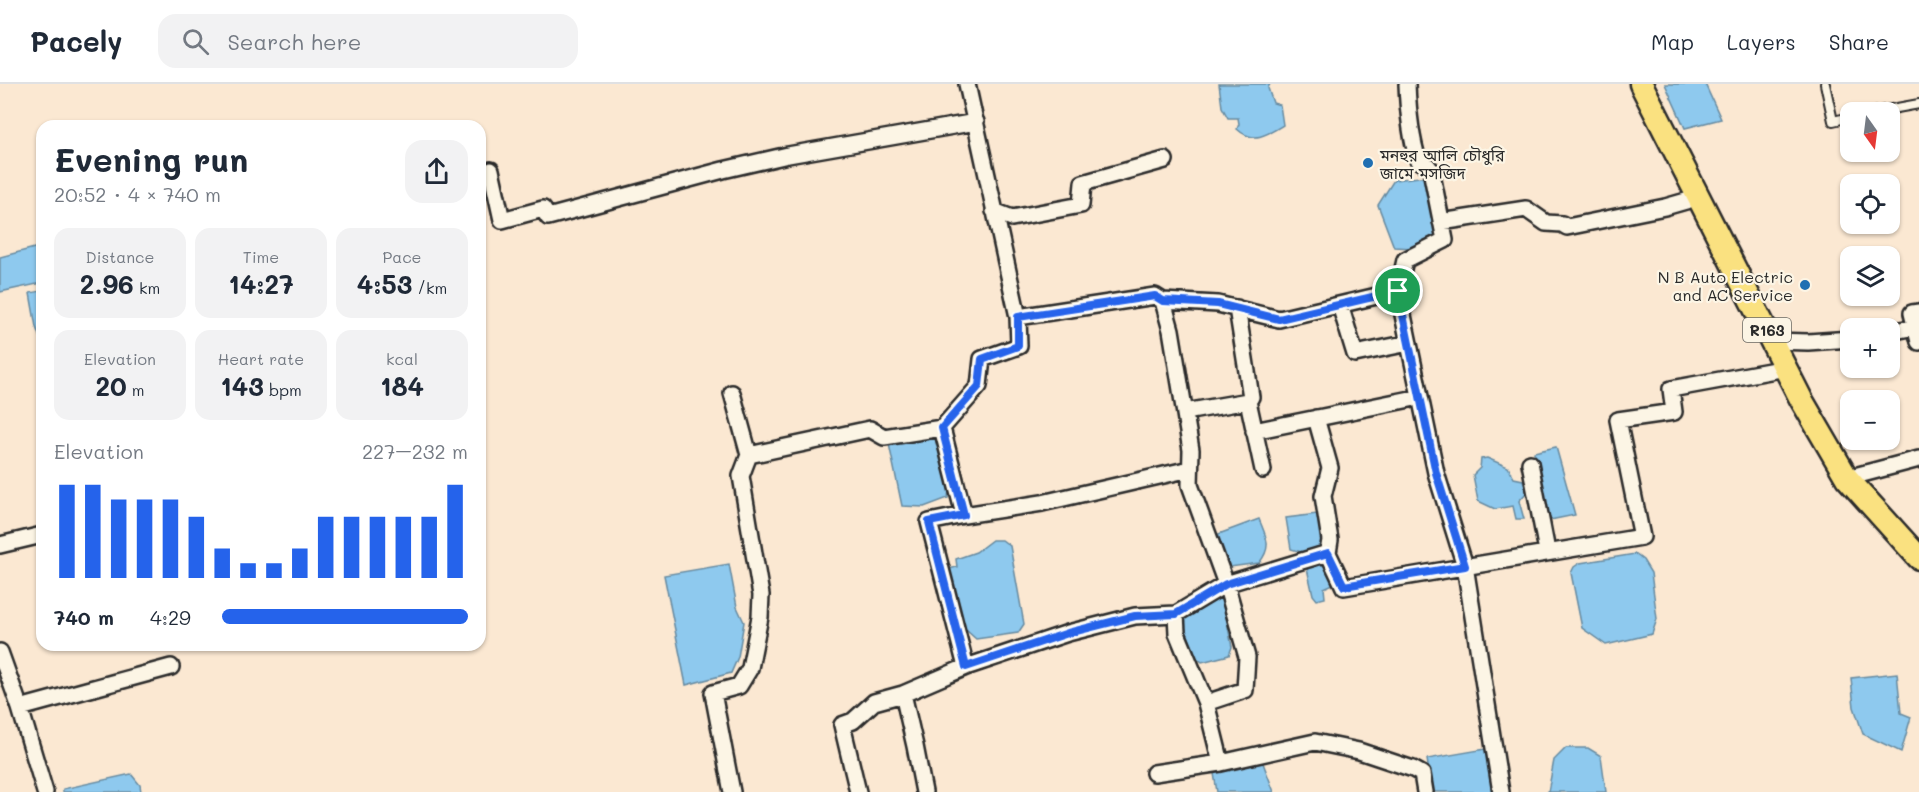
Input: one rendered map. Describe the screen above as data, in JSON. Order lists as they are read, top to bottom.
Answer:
{
  "streets": {
    "main road": ["R163"]
  },
  "places": ["মনহুর আলি চৌধুরি জামে মসজিদ", "N B Auto Electric and AC Service"],
  "north": "bottom",
  "page": {
    "header": "Pacely",
    "search": "Search here",
    "nav": ["Map", "Layers", "Share"],
    "map_buttons": ["+", "−"],
    "heading": ["Evening run", "20:52 · 4 × 740 m"],
    "stats": [
      ["Distance", "2.96 km"],
      ["Time", "14:27"],
      ["Pace", "4:53 /km"],
      ["Elevation", "20 m"],
      ["Heart rate", "143 bpm"],
      ["kcal", "184"]
    ],
    "chart": ["Elevation", "227–232 m"],
    "list": [
      {
        "name": "740 m",
        "note": "4:29"
      }
    ]
  }
}
